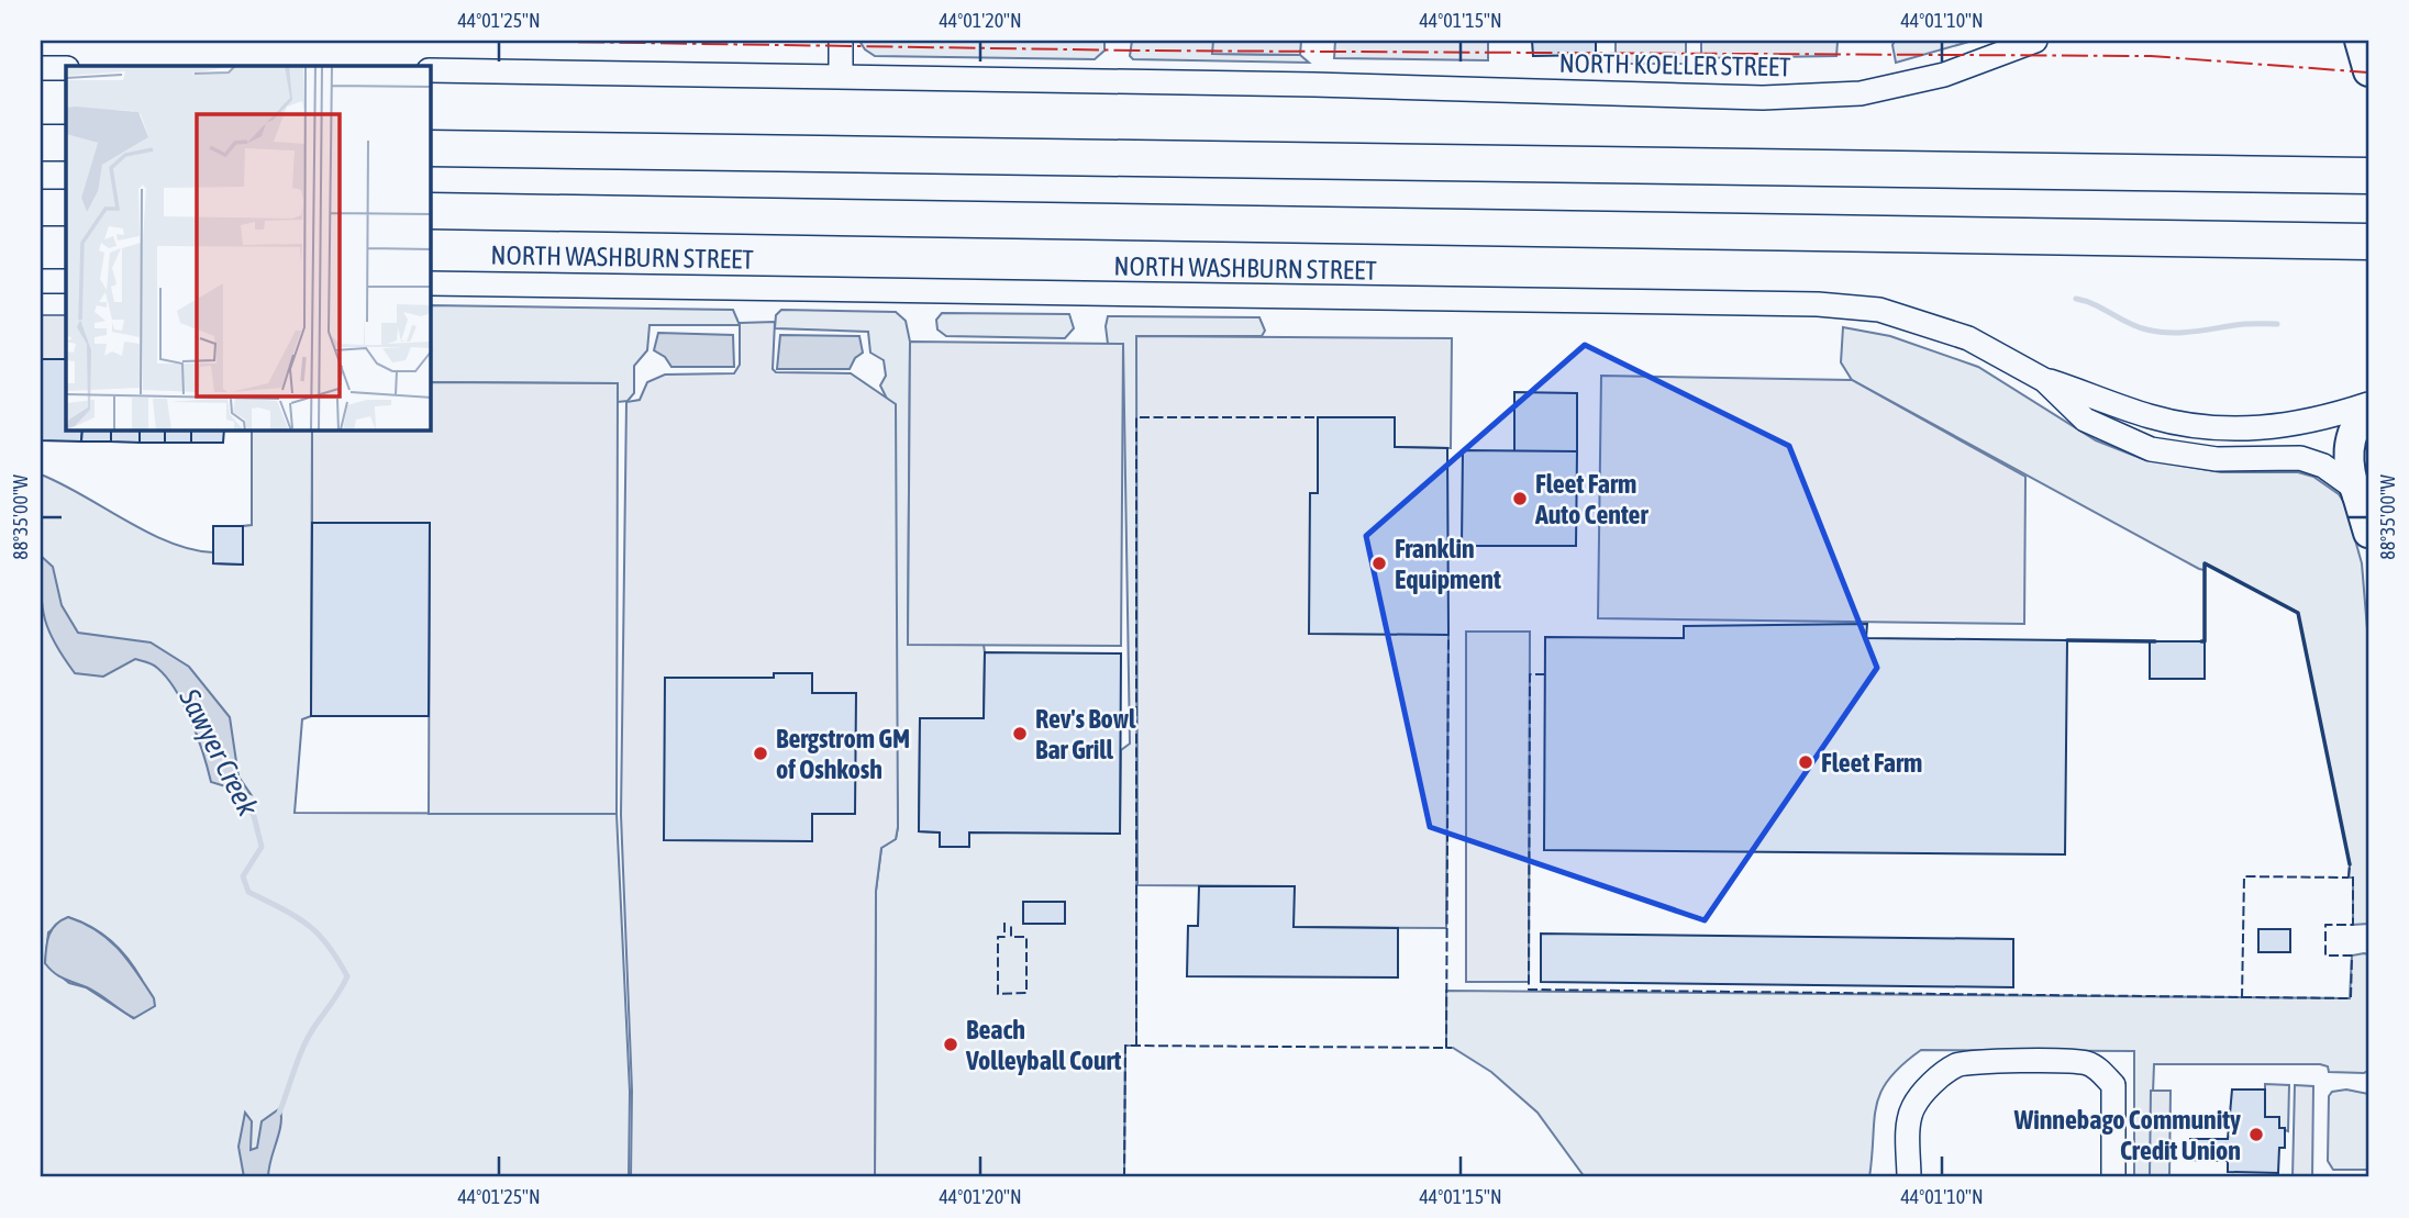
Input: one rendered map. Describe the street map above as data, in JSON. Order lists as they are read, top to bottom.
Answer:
{
  "streets": {
    "street": ["NORTH KOELLER STREET", "NORTH WASHBURN STREET"]
  },
  "water": ["Sawyer Creek"],
  "places": [
    "Fleet Farm Auto Center",
    "Franklin Equipment",
    "Rev's Bowl Bar Grill",
    "Bergstrom GM of Oshkosh",
    "Fleet Farm",
    "Beach Volleyball Court",
    "Winnebago Community Credit Union"
  ],
  "coordinates": [
    "44°01'25\"N",
    "44°01'20\"N",
    "44°01'15\"N",
    "44°01'10\"N",
    "88°35'00\"W"
  ]
}
